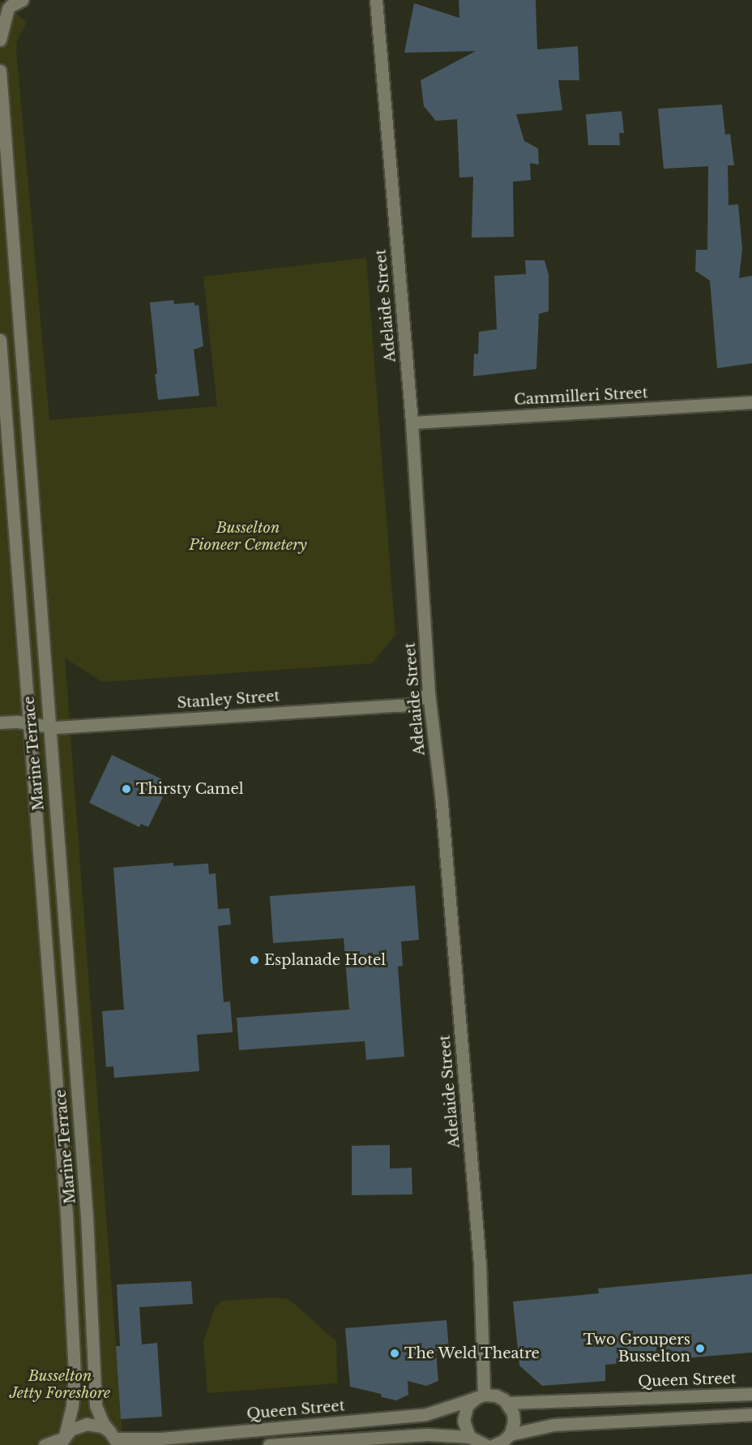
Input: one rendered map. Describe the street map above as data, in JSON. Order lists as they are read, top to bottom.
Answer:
{
  "streets": {
    "street": [
      "Adelaide Street",
      "Cammilleri Street",
      "Stanley Street",
      "Marine Terrace",
      "Queen Street"
    ]
  },
  "crossings": [
    ["Adelaide Street", "Cammilleri Street"],
    ["Adelaide Street", "Stanley Street"],
    ["Adelaide Street", "Queen Street"],
    ["Stanley Street", "Marine Terrace"],
    ["Marine Terrace", "Queen Street"]
  ],
  "parks": ["Busselton Pioneer Cemetery", "Busselton Jetty Foreshore"],
  "places": [
    "Thirsty Camel",
    "Esplanade Hotel",
    "Two Groupers Busselton",
    "The Weld Theatre"
  ]
}
